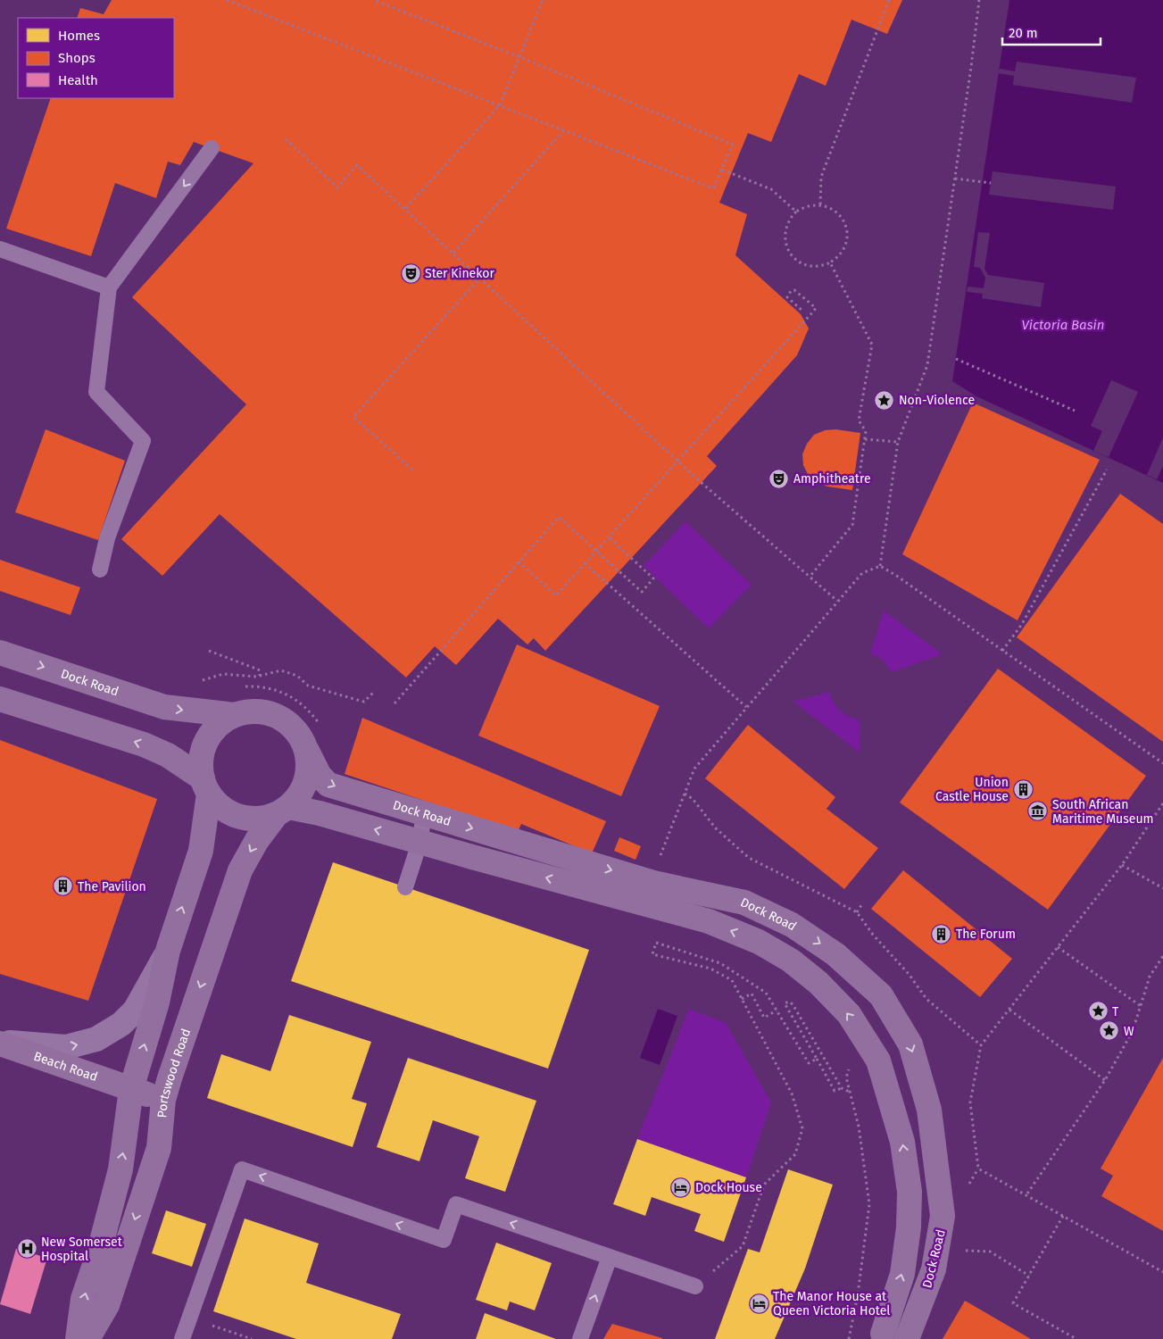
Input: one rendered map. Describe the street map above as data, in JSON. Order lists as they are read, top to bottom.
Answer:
{
  "streets": {
    "street": ["Dock Road", "Beach Road", "Portswood Road"]
  },
  "crossings": [
    ["Dock Road", "Portswood Road"],
    ["Beach Road", "Portswood Road"]
  ],
  "one_way": ["Dock Road"],
  "water": ["Victoria Basin"],
  "places": {
    "theatre": ["Ster Kinekor", "Amphitheatre"],
    "place": ["Non-Violence", "T", "W"],
    "building": ["Union Castle House", "The Pavilion", "The Forum"],
    "museum": ["South African Maritime Museum"],
    "hotel": ["Dock House", "The Manor House at Queen Victoria Hotel"],
    "hospital": ["New Somerset Hospital"]
  },
  "legend": ["Homes", "Shops", "Health"],
  "scale_bar": "20 m"
}
